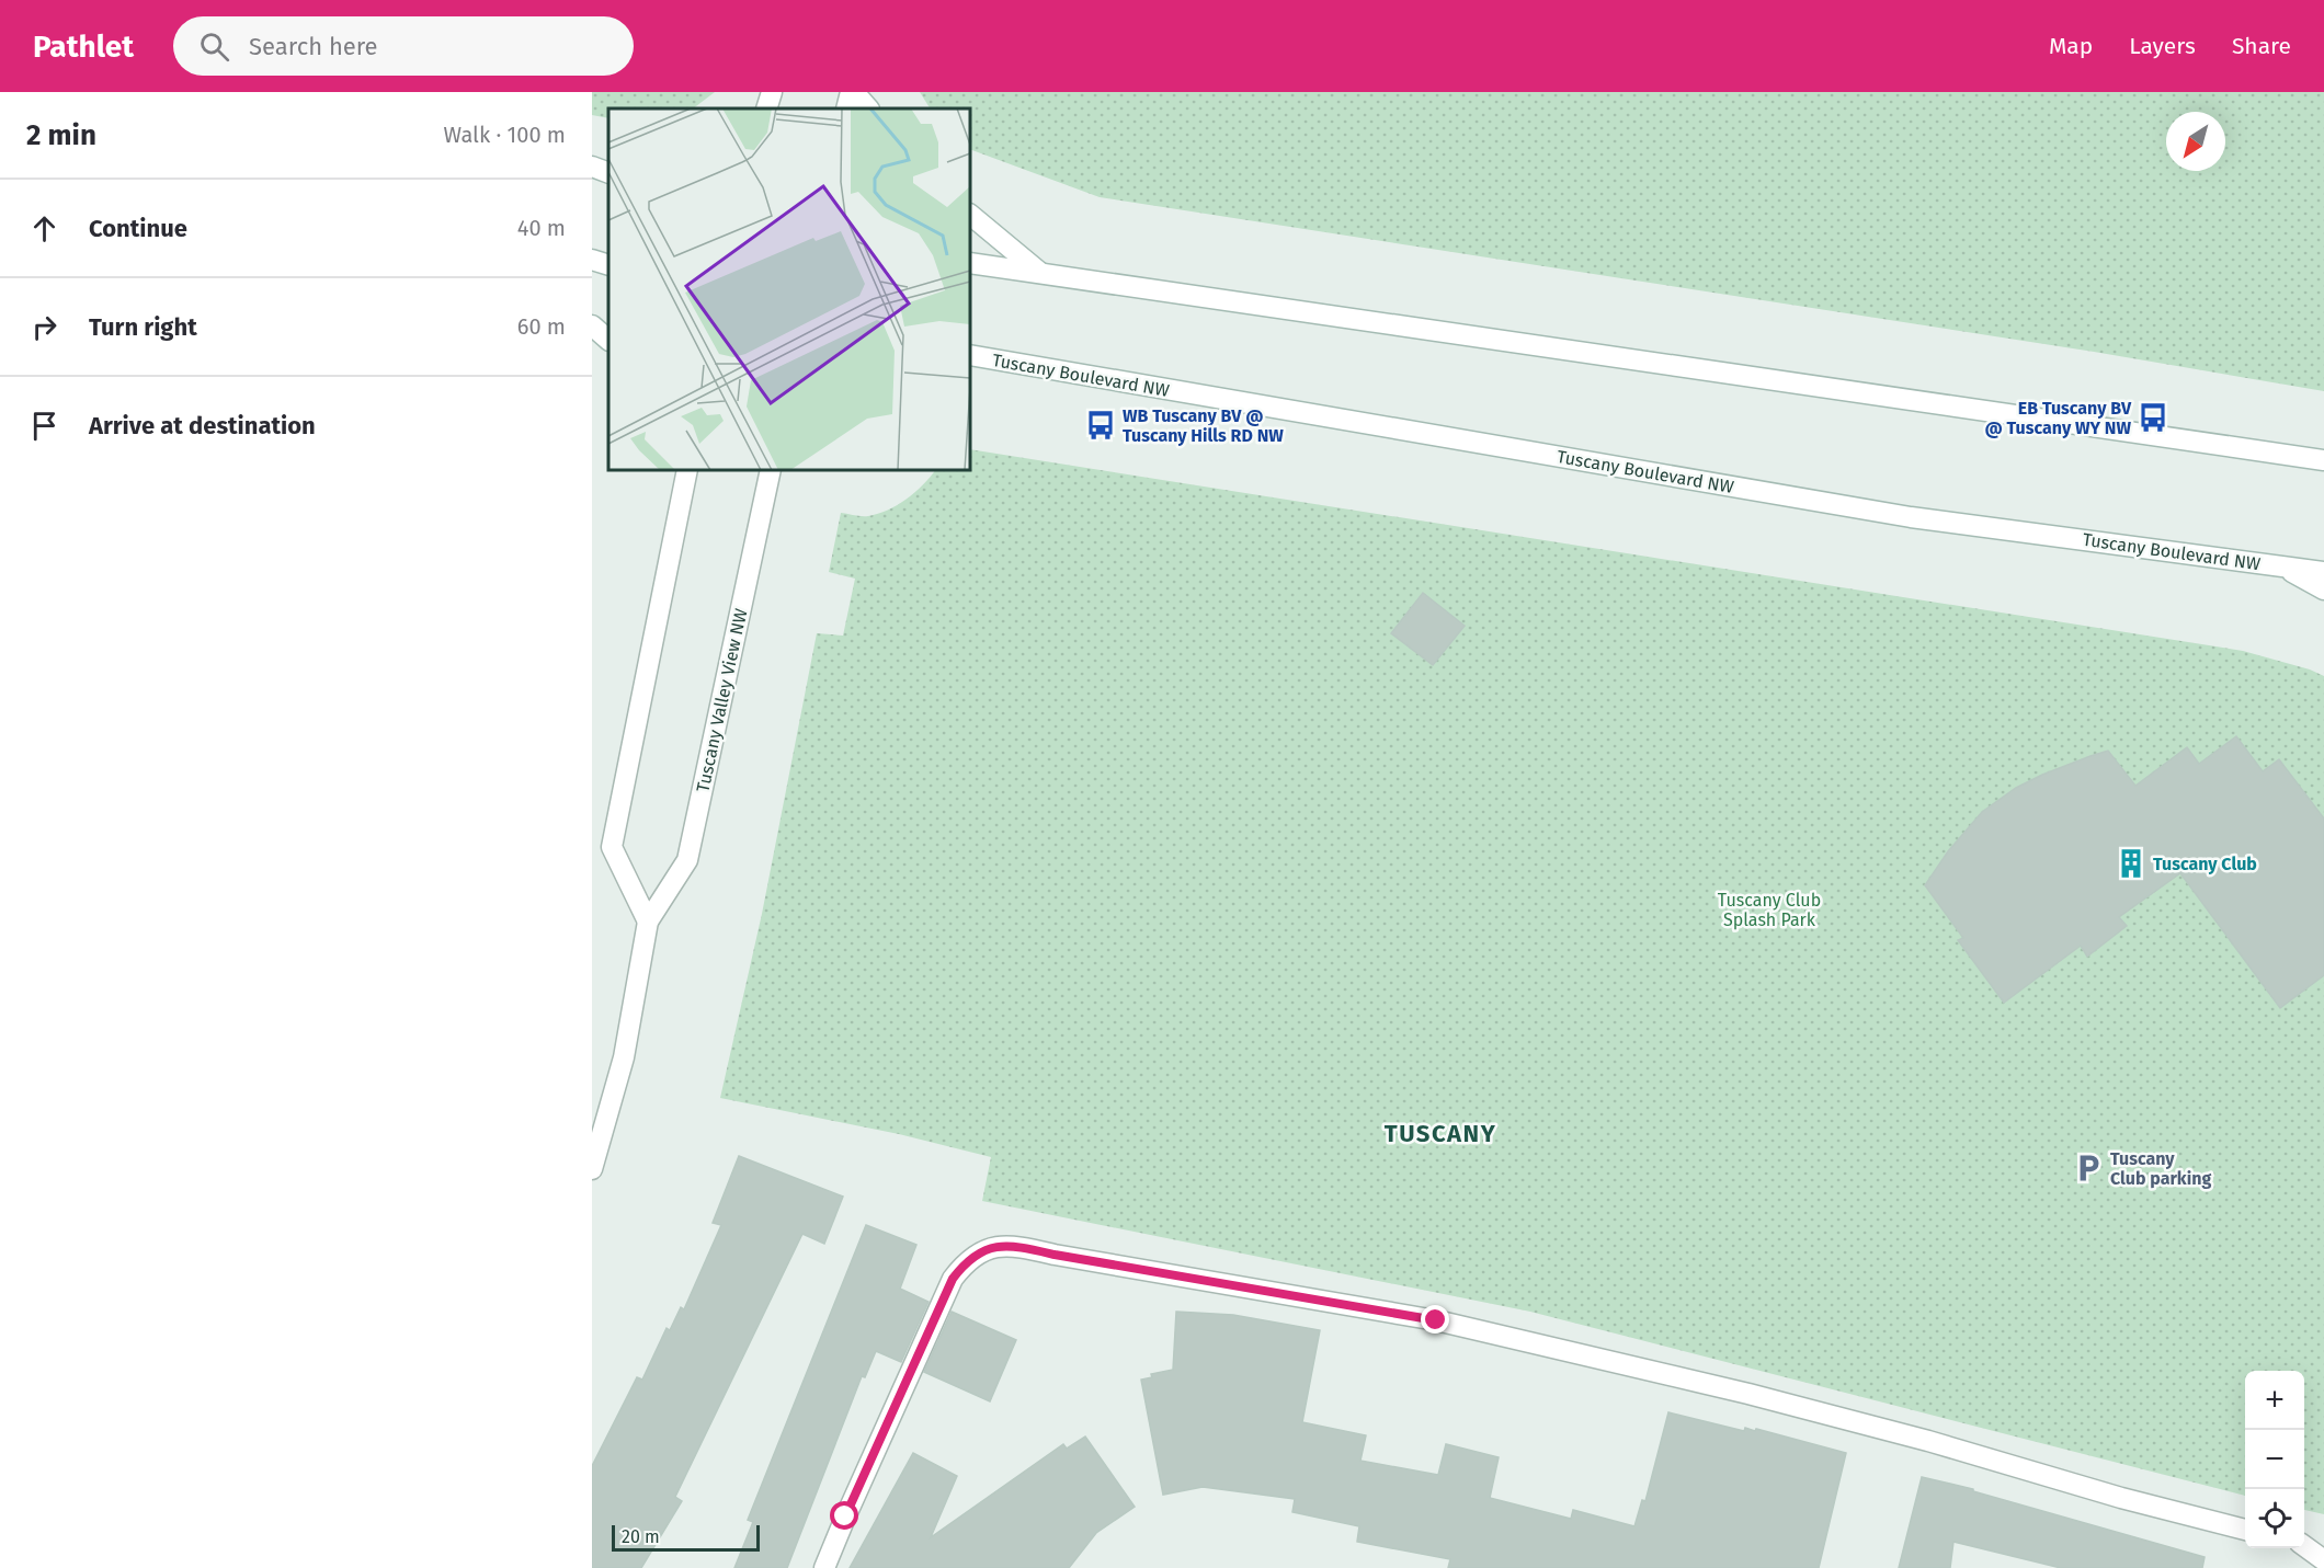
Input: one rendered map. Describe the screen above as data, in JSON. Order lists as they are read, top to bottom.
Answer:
{
  "streets": {
    "street": ["Tuscany Boulevard NW", "Tuscany Valley View NW"]
  },
  "districts": ["TUSCANY"],
  "parks": ["Tuscany Club Splash Park"],
  "places": {
    "bus stop": ["EB Tuscany BV @ Tuscany WY NW", "WB Tuscany BV @ Tuscany Hills RD NW"],
    "building": ["Tuscany Club"],
    "parking": ["Tuscany Club parking"]
  },
  "scale_bar": "20 m",
  "north": "bottom left",
  "page": {
    "header": "Pathlet",
    "search": "Search here",
    "nav": ["Map", "Layers", "Share"],
    "heading": ["2 min", "Walk · 100 m"],
    "list": [
      ["Continue", "40 m"],
      ["Turn right", "60 m"],
      "Arrive at destination"
    ],
    "map_buttons": ["+", "−"],
    "scale": "20 m"
  }
}
